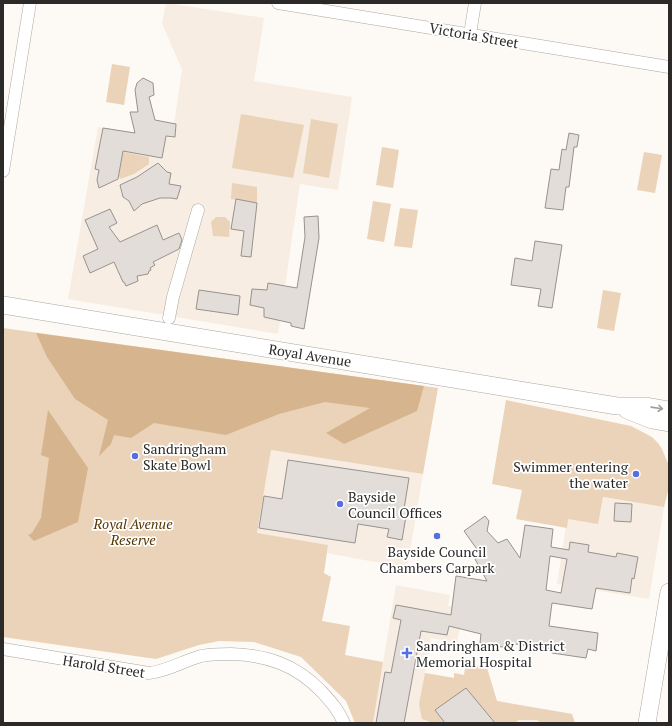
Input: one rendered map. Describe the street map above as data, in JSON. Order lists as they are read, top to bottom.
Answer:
{
  "streets": {
    "street": ["Victoria Street", "Royal Avenue", "Harold Street"]
  },
  "parks": ["Royal Avenue Reserve"],
  "places": {
    "other": [
      "Sandringham Skate Bowl",
      "Swimmer entering the water",
      "Bayside Council Offices",
      "Bayside Council Chambers Carpark"
    ],
    "health": ["Sandringham & District Memorial Hospital"]
  }
}
